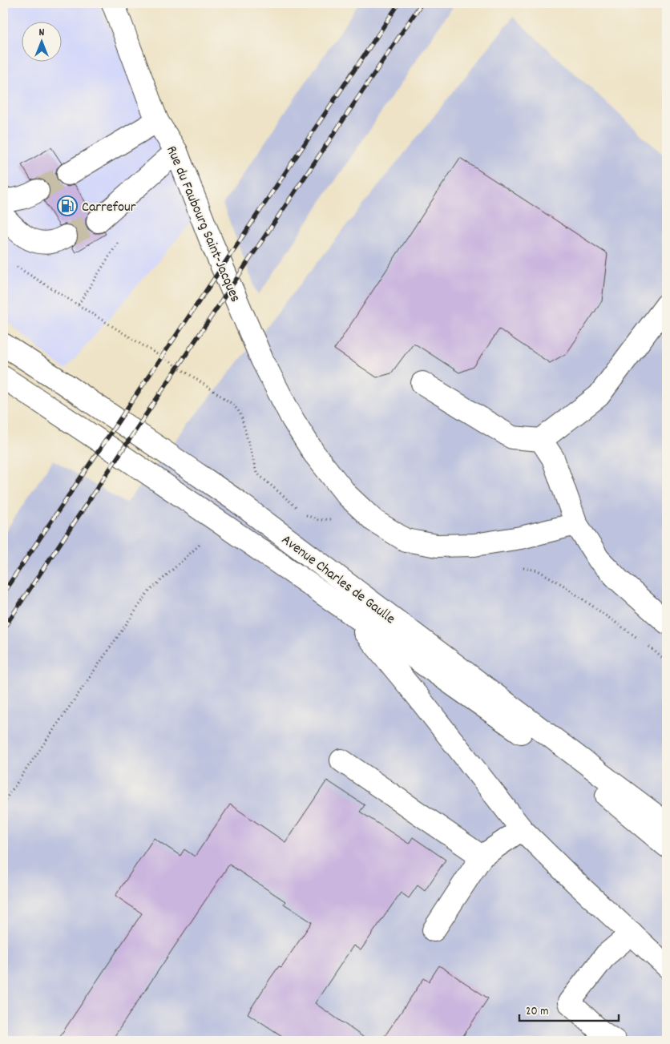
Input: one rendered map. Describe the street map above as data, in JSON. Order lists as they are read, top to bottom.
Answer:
{
  "streets": {
    "main road": ["Rue du Faubourg Saint-Jacques", "Avenue Charles de Gaulle"]
  },
  "places": {
    "fuel station": ["Carrefour"]
  },
  "scale_bar": "20 m",
  "north": "top"
}
